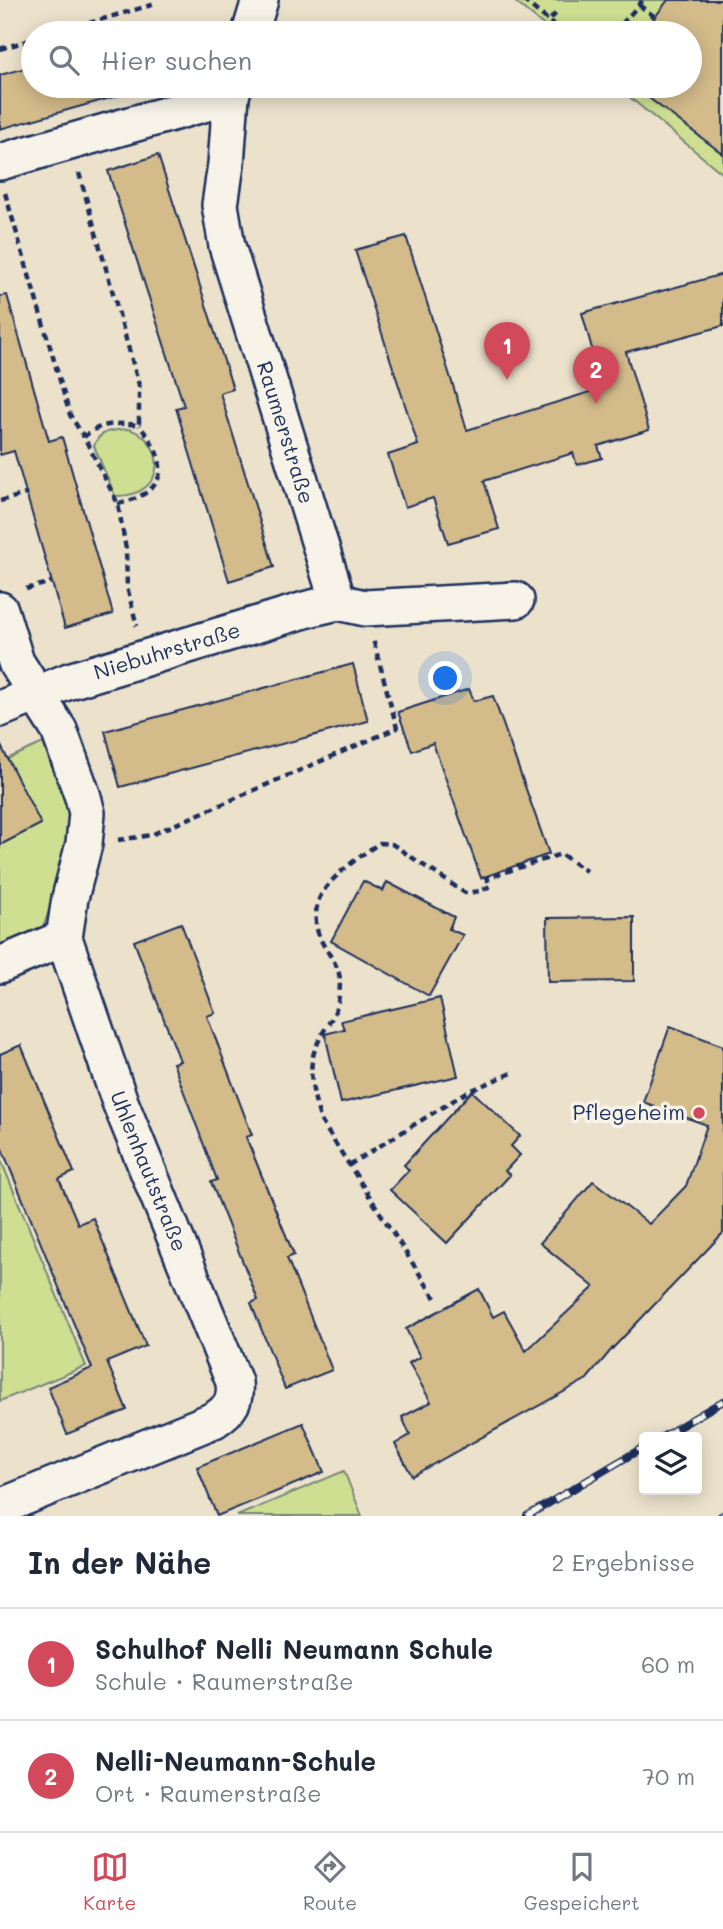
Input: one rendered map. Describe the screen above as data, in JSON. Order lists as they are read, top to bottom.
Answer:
{
  "streets": {
    "street": ["Raumerstraße", "Niebuhrstraße", "Uhlenhautstraße"]
  },
  "crossings": [
    ["Raumerstraße", "Niebuhrstraße"],
    ["Niebuhrstraße", "Uhlenhautstraße"]
  ],
  "places": ["Pflegeheim"],
  "page": {
    "search": "Hier suchen",
    "pins": ["1", "2"],
    "heading": ["In der Nähe", "2 Ergebnisse"],
    "list": [
      {
        "mark": "1",
        "name": "Schulhof Nelli Neumann Schule",
        "note": "Schule · Raumerstraße",
        "value": "60 m"
      },
      {
        "mark": "2",
        "name": "Nelli-Neumann-Schule",
        "note": "Ort · Raumerstraße",
        "value": "70 m"
      }
    ],
    "nav": ["Karte", "Route", "Gespeichert"]
  }
}
